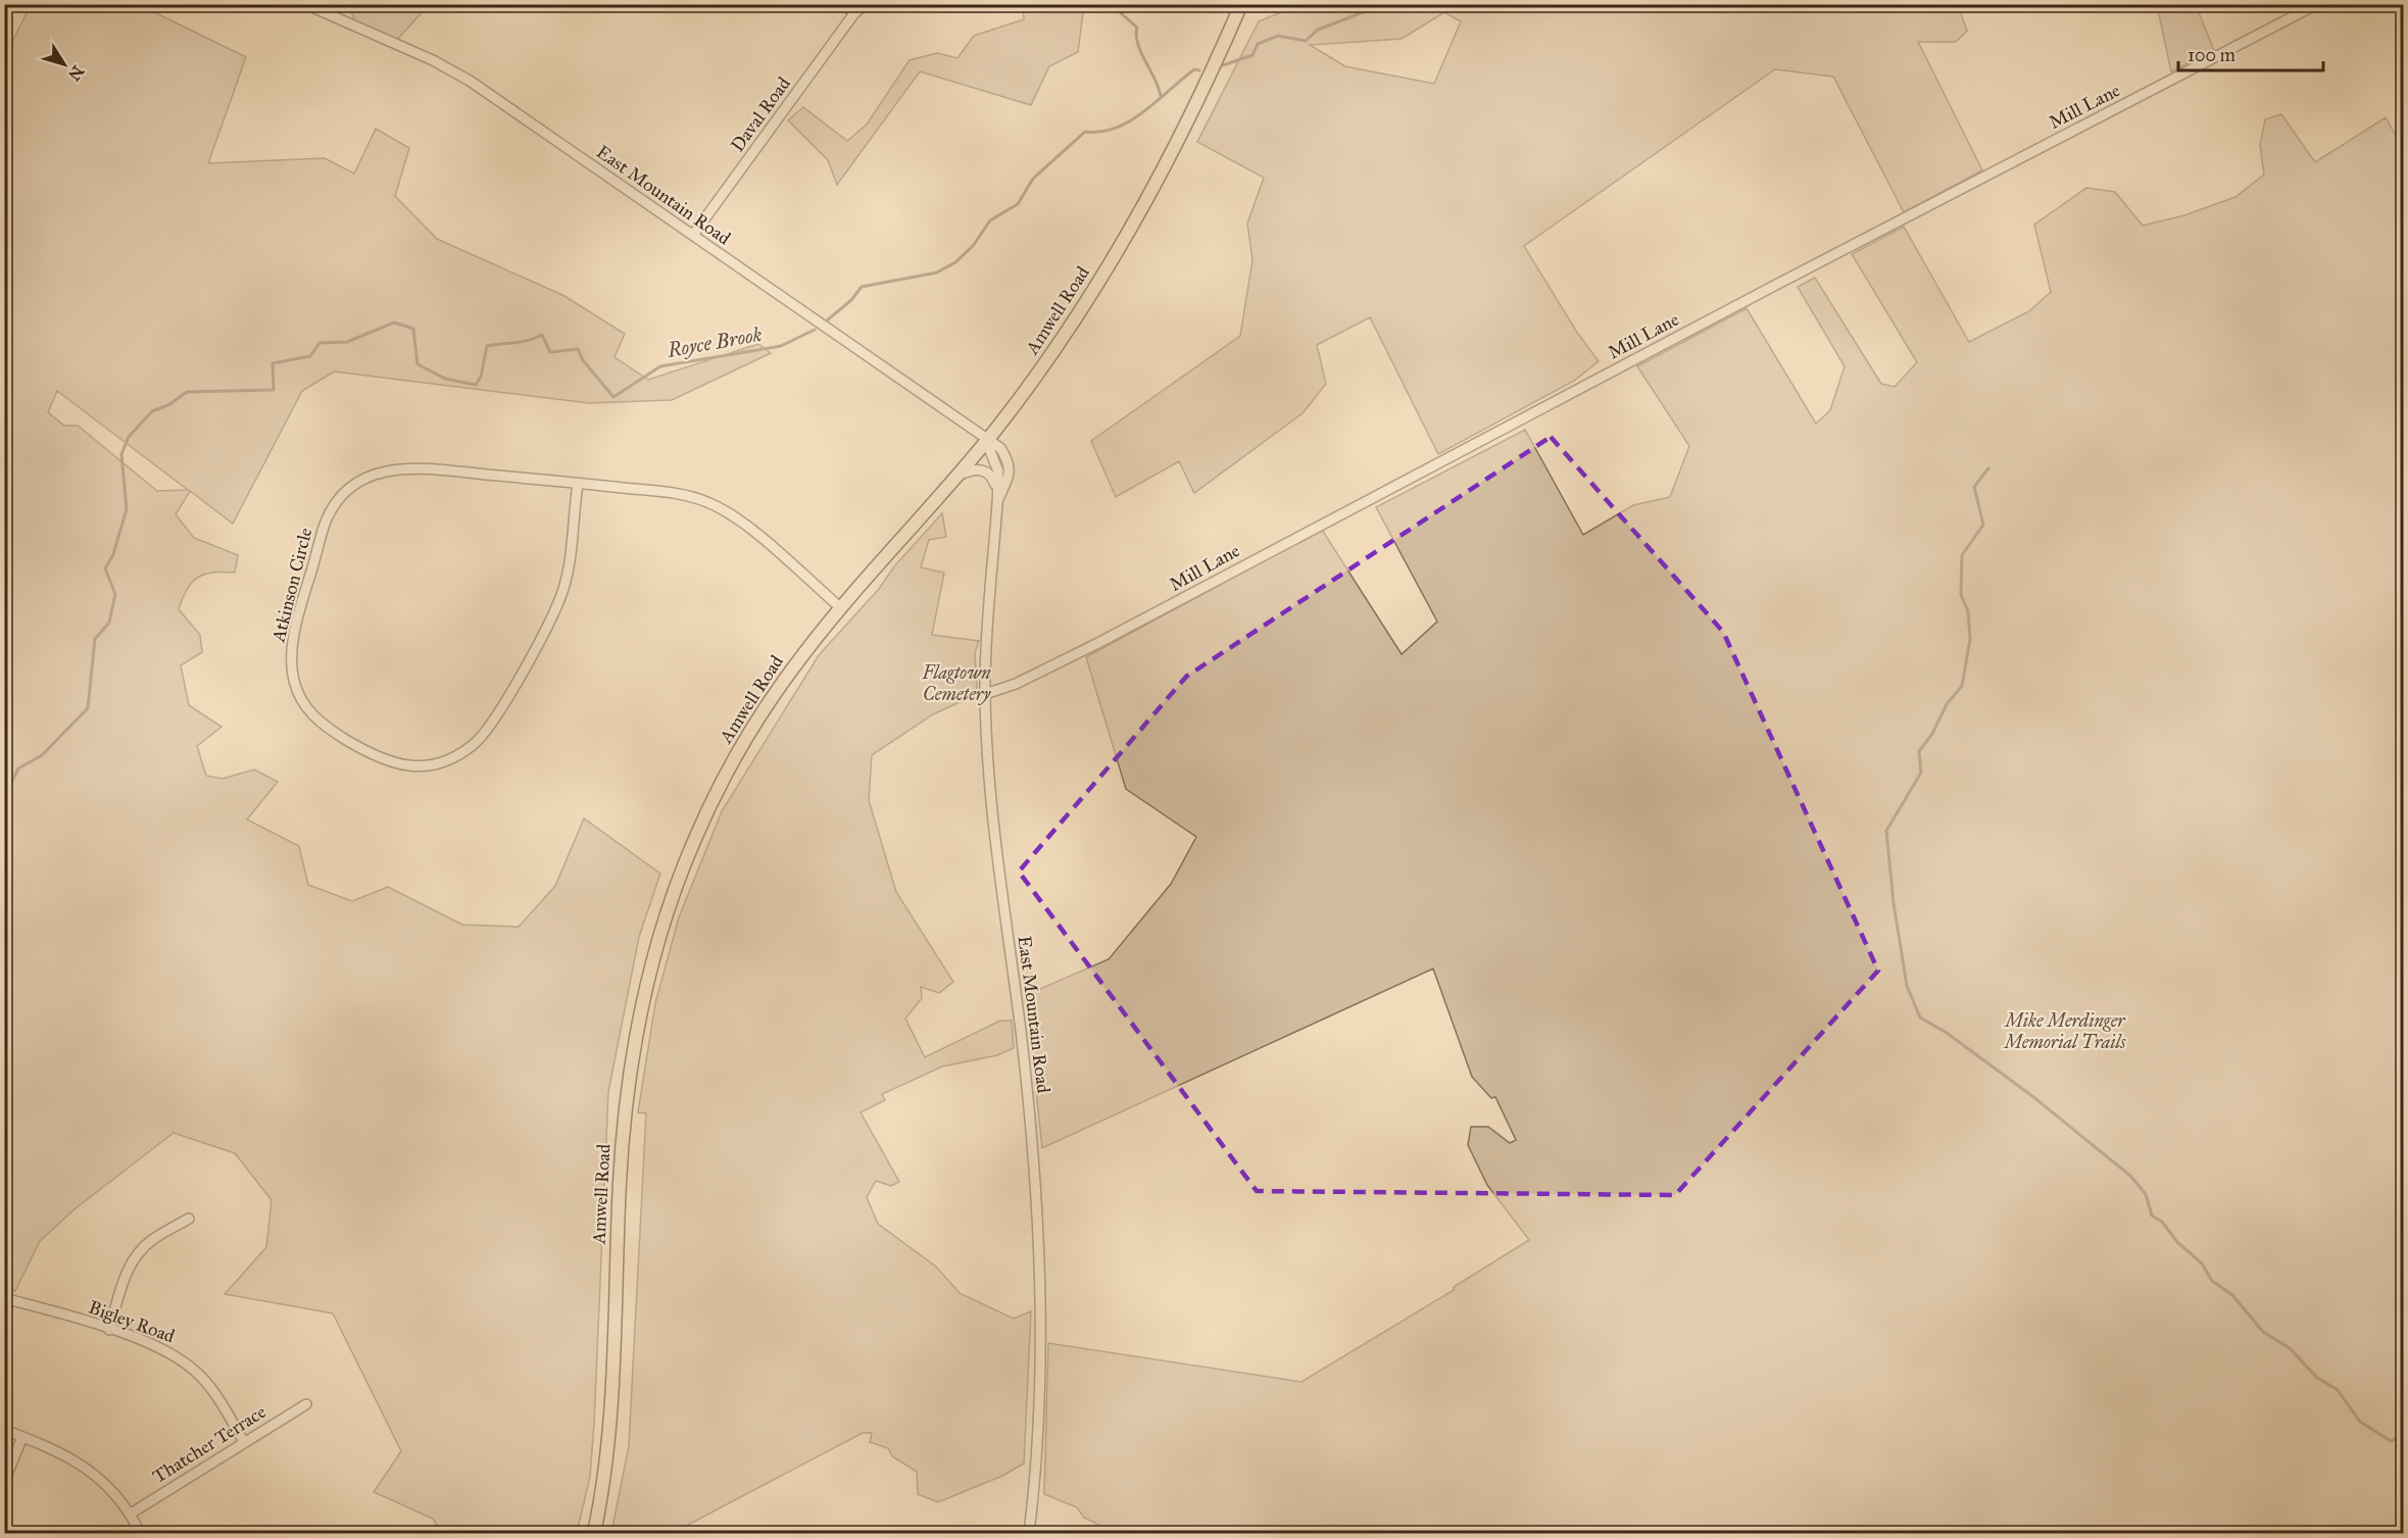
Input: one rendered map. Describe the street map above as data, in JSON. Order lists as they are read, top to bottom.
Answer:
{
  "streets": {
    "main road": ["Amwell Road"],
    "street": [
      "Mill Lane",
      "Daval Road",
      "East Mountain Road",
      "Atkinson Circle",
      "Bigley Road",
      "Thatcher Terrace"
    ]
  },
  "crossings": [
    ["Mill Lane", "East Mountain Road"],
    ["Daval Road", "East Mountain Road"],
    ["East Mountain Road", "Amwell Road"],
    ["Amwell Road", "Atkinson Circle"],
    ["Bigley Road", "Thatcher Terrace"]
  ],
  "water": ["Royce Brook"],
  "parks": ["Flagtown Cemetery", "Mike Merdinger Memorial Trails"],
  "scale_bar": "100 m",
  "north": "bottom right"
}
